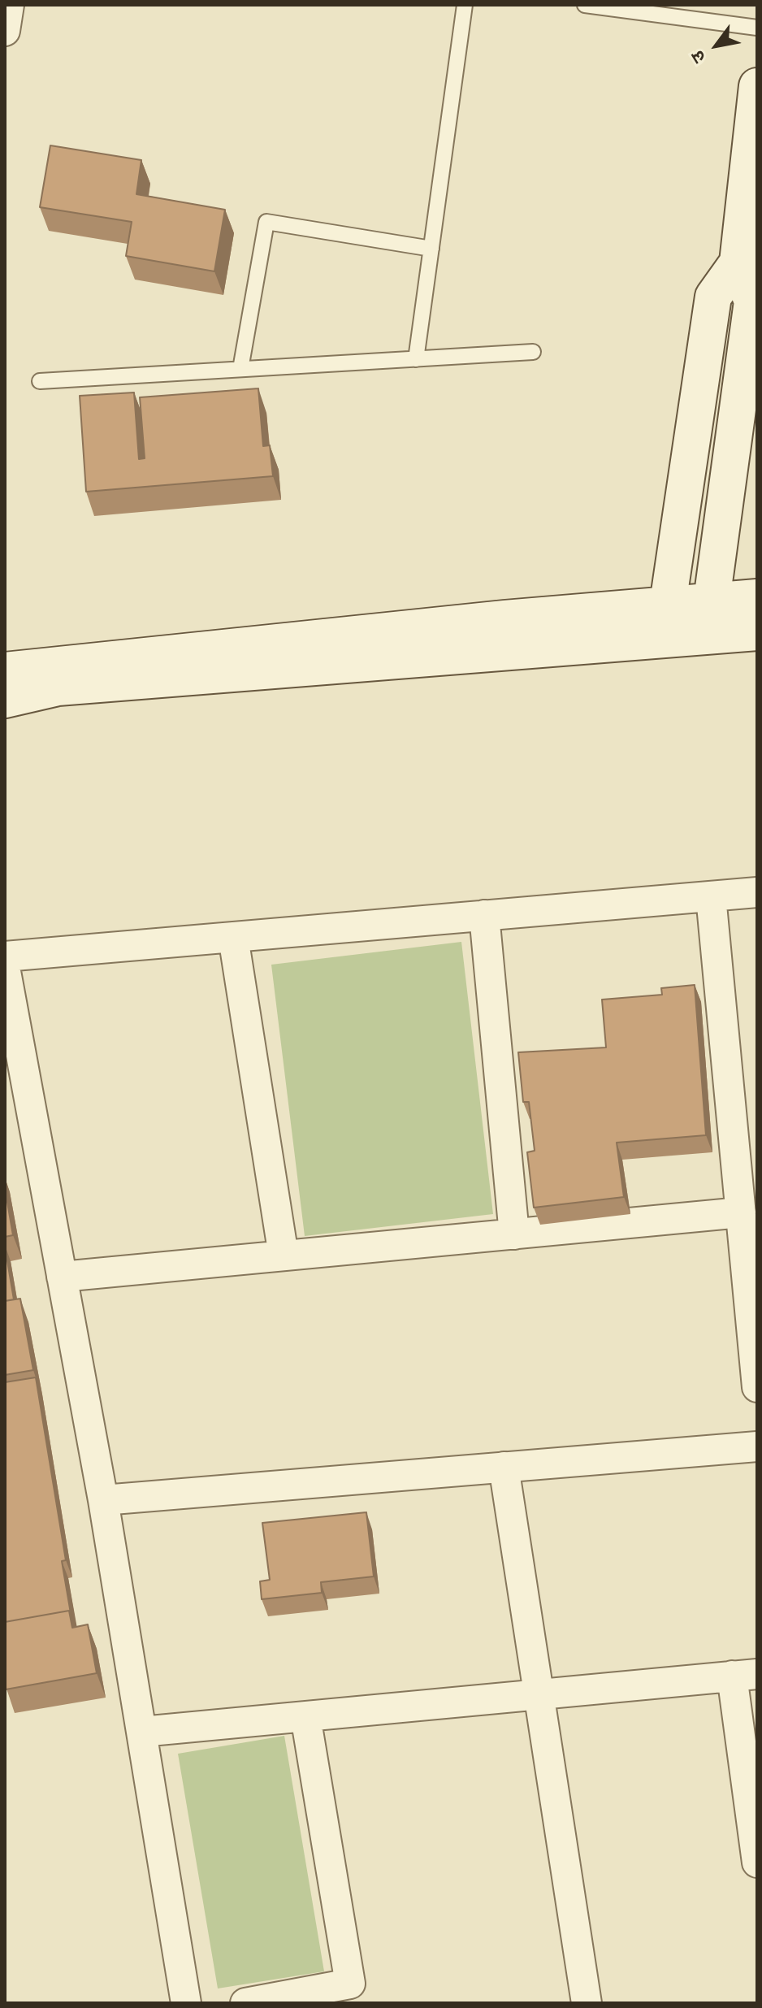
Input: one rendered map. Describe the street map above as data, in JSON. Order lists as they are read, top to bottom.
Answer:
{
  "north": "bottom left"
}
